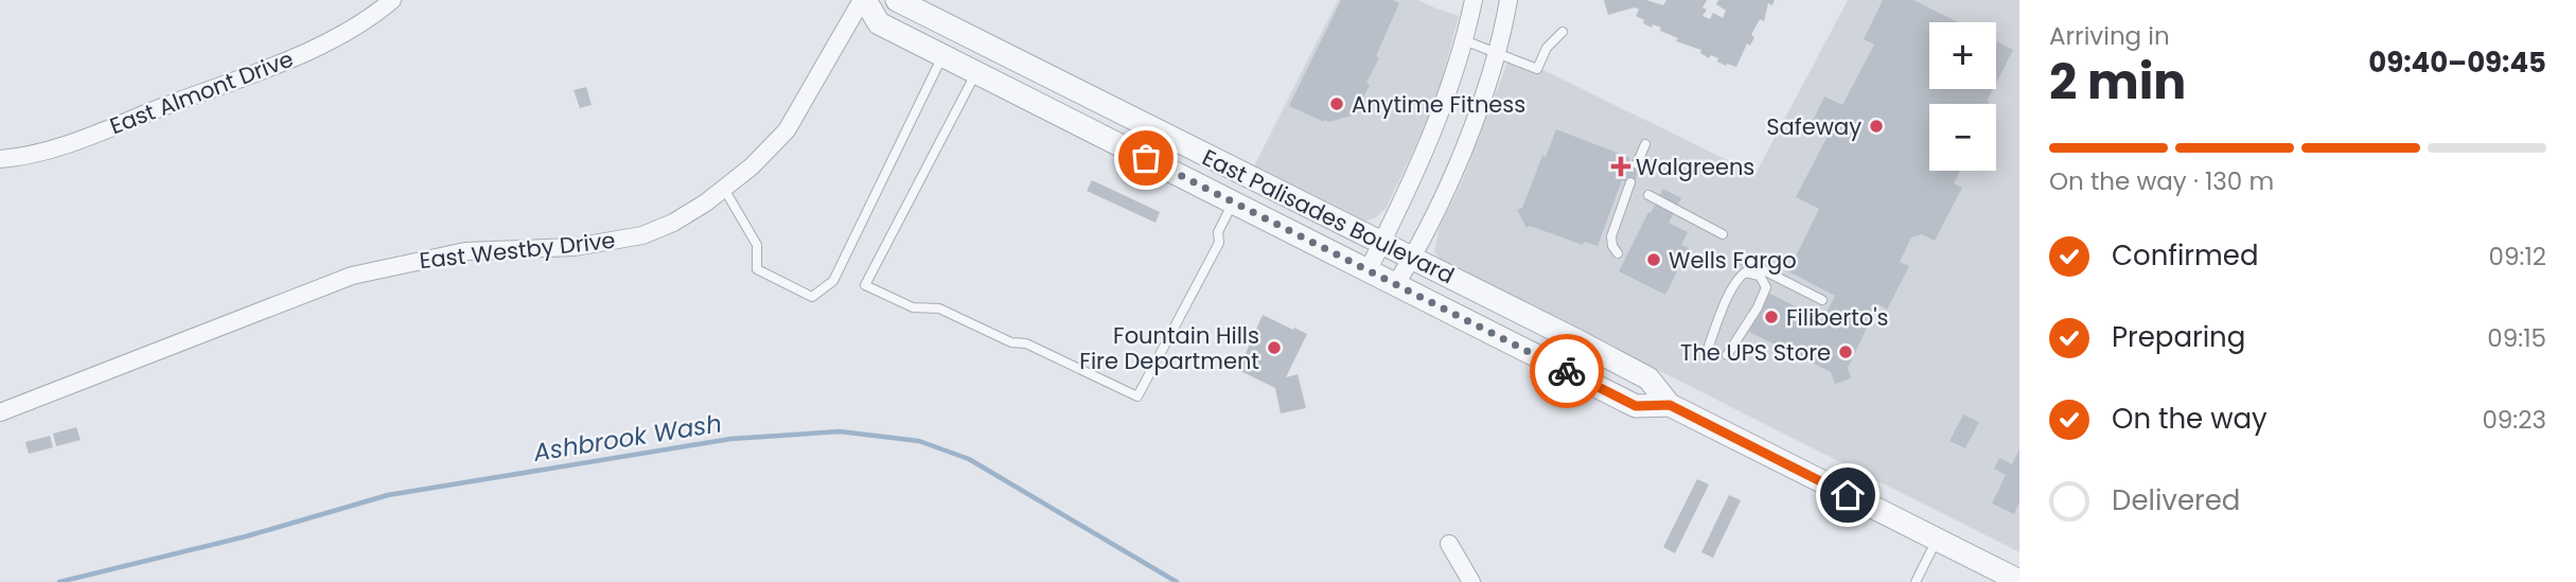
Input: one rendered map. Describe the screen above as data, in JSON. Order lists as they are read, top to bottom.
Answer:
{
  "streets": {
    "street": ["East Almont Drive", "East Palisades Boulevard", "East Westby Drive"]
  },
  "crossings": [
    ["East Palisades Boulevard", "East Westby Drive"]
  ],
  "water": ["Ashbrook Wash"],
  "places": {
    "other": [
      "Anytime Fitness",
      "Safeway",
      "Wells Fargo",
      "Filiberto's",
      "Fountain Hills Fire Department",
      "The UPS Store"
    ],
    "health": ["Walgreens"]
  },
  "page": {
    "heading": ["2 min", "Arriving in", "09:40–09:45"],
    "map_buttons": ["+", "−"],
    "bar": "On the way · 130 m",
    "list": [
      ["Confirmed", "09:12"],
      ["Preparing", "09:15"],
      ["On the way", "09:23"],
      "Delivered"
    ]
  }
}
